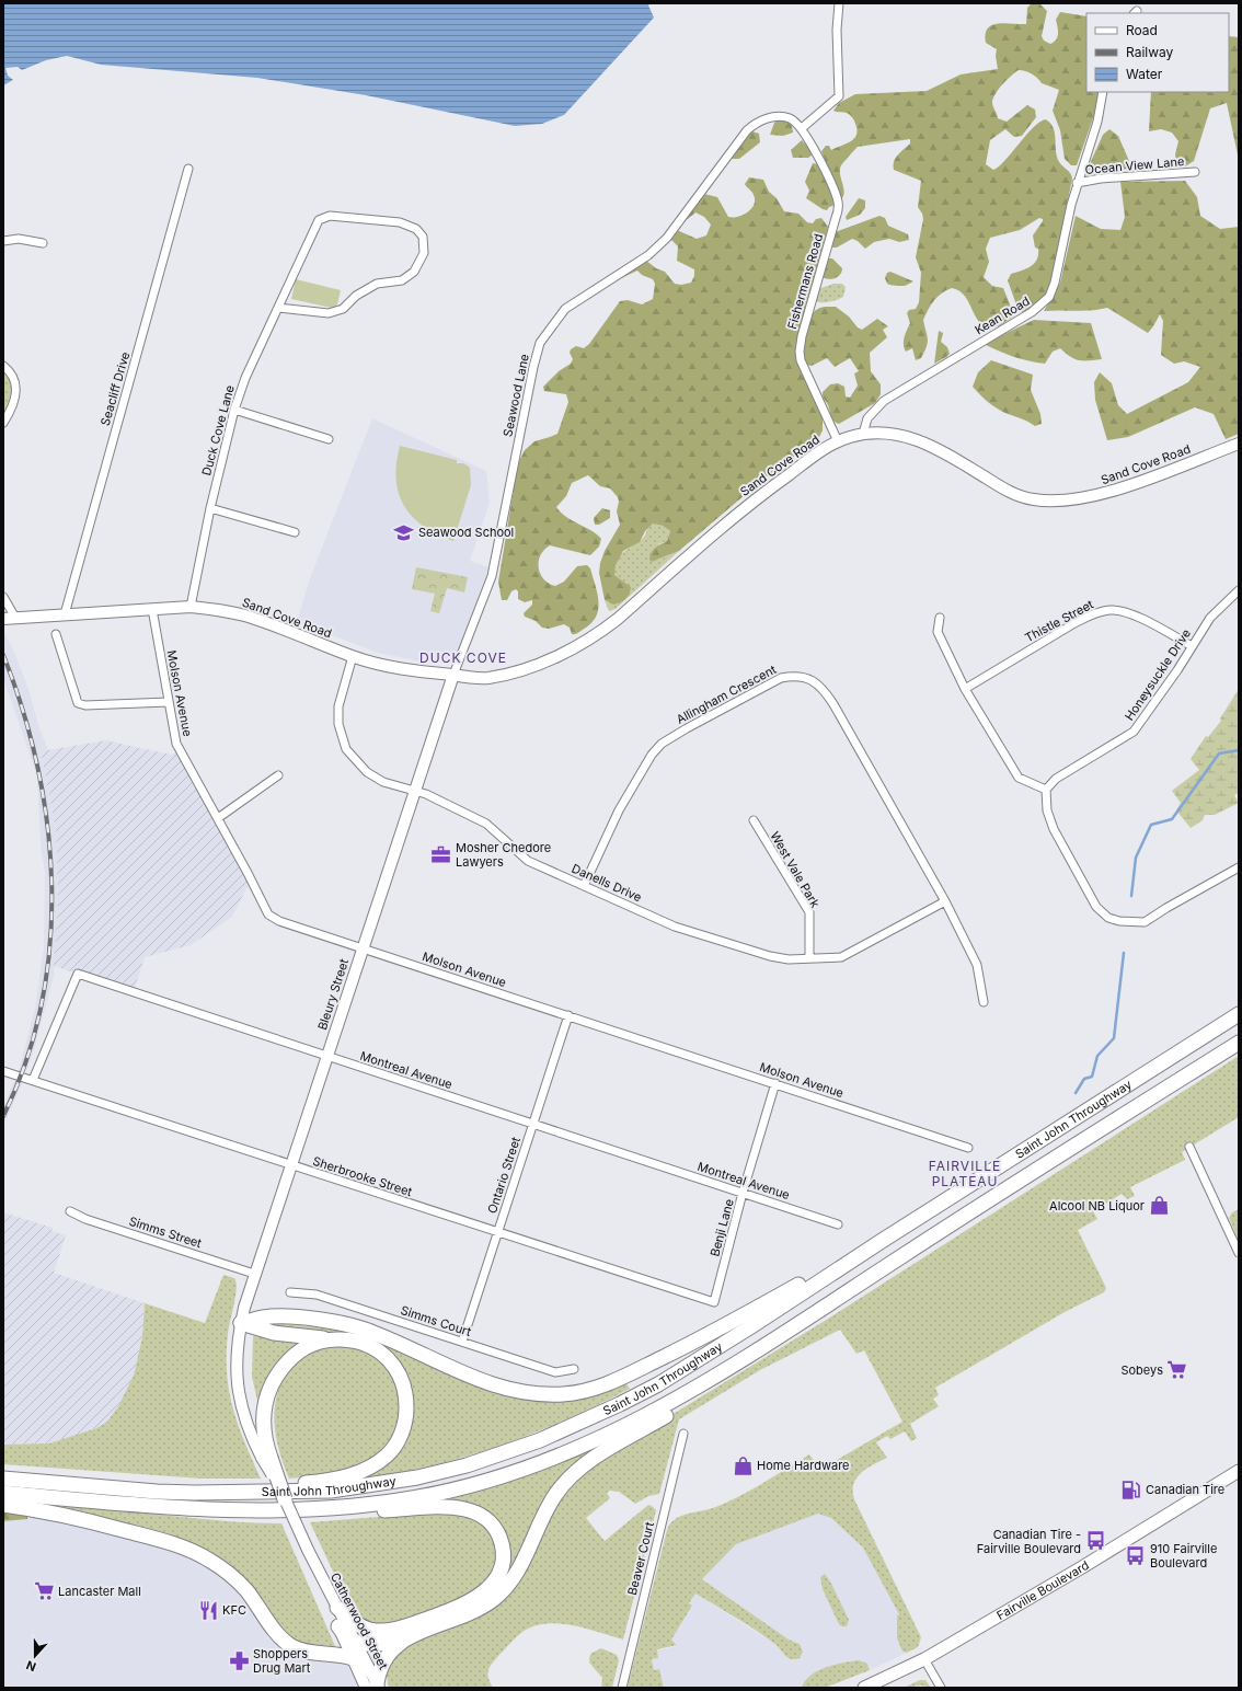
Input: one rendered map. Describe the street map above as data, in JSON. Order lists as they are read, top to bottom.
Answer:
{
  "streets": {
    "highway": ["Saint John Throughway"],
    "main road": ["Fairville Boulevard"],
    "street": [
      "Ocean View Lane",
      "Fishermans Road",
      "Kean Road",
      "Seacliff Drive",
      "Seawood Lane",
      "Duck Cove Lane",
      "Sand Cove Road",
      "Thistle Street",
      "Honeysuckle Drive",
      "Molson Avenue",
      "Allingham Crescent",
      "West Vale Park",
      "Danells Drive",
      "Bleury Street",
      "Montreal Avenue",
      "Ontario Street",
      "Sherbrooke Street",
      "Benji Lane",
      "Simms Street",
      "Simms Court",
      "Beaver Court",
      "Catherwood Street"
    ]
  },
  "crossings": [
    ["Ocean View Lane", "Kean Road"],
    ["Fishermans Road", "Seawood Lane"],
    ["Fishermans Road", "Sand Cove Road"],
    ["Kean Road", "Sand Cove Road"],
    ["Seacliff Drive", "Sand Cove Road"],
    ["Seawood Lane", "Sand Cove Road"],
    ["Seawood Lane", "Bleury Street"],
    ["Duck Cove Lane", "Sand Cove Road"],
    ["Sand Cove Road", "Molson Avenue"],
    ["Sand Cove Road", "Danells Drive"],
    ["Sand Cove Road", "Bleury Street"],
    ["Thistle Street", "Honeysuckle Drive"],
    ["Molson Avenue", "Bleury Street"],
    ["Molson Avenue", "Ontario Street"],
    ["Molson Avenue", "Benji Lane"],
    ["Allingham Crescent", "Danells Drive"],
    ["West Vale Park", "Danells Drive"],
    ["Danells Drive", "Bleury Street"],
    ["Bleury Street", "Montreal Avenue"],
    ["Bleury Street", "Sherbrooke Street"],
    ["Bleury Street", "Simms Street"],
    ["Montreal Avenue", "Ontario Street"],
    ["Montreal Avenue", "Sherbrooke Street"],
    ["Montreal Avenue", "Benji Lane"],
    ["Ontario Street", "Sherbrooke Street"],
    ["Ontario Street", "Simms Court"],
    ["Sherbrooke Street", "Benji Lane"]
  ],
  "districts": ["DUCK COVE", "FAIRVILLE PLATEAU"],
  "places": {
    "school or university": ["Seawood School"],
    "office": ["Mosher Chedore Lawyers"],
    "shop": ["Alcool NB Liquor", "Home Hardware"],
    "supermarket": ["Sobeys", "Lancaster Mall"],
    "fuel station": ["Canadian Tire"],
    "bus stop": ["Canadian Tire - Fairville Boulevard", "910 Fairville Boulevard"],
    "restaurant": ["KFC"],
    "pharmacy": ["Shoppers Drug Mart"]
  },
  "legend": ["Road", "Railway", "Water"],
  "north": "bottom"
}
